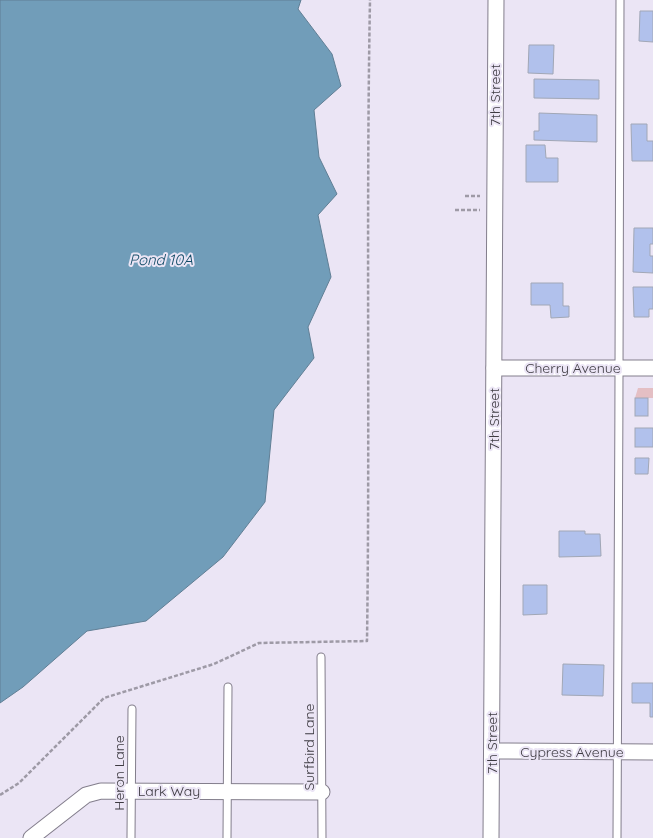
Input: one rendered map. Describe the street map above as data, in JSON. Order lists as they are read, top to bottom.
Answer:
{
  "streets": {
    "street": [
      "7th Street",
      "Cherry Avenue",
      "Cypress Avenue",
      "Lark Way"
    ],
    "lane": ["Surfbird Lane", "Heron Lane"]
  },
  "crossings": [
    ["7th Street", "Cherry Avenue"],
    ["7th Street", "Cypress Avenue"],
    ["Surfbird Lane", "Lark Way"],
    ["Heron Lane", "Lark Way"]
  ],
  "water": ["Pond 10A"]
}
